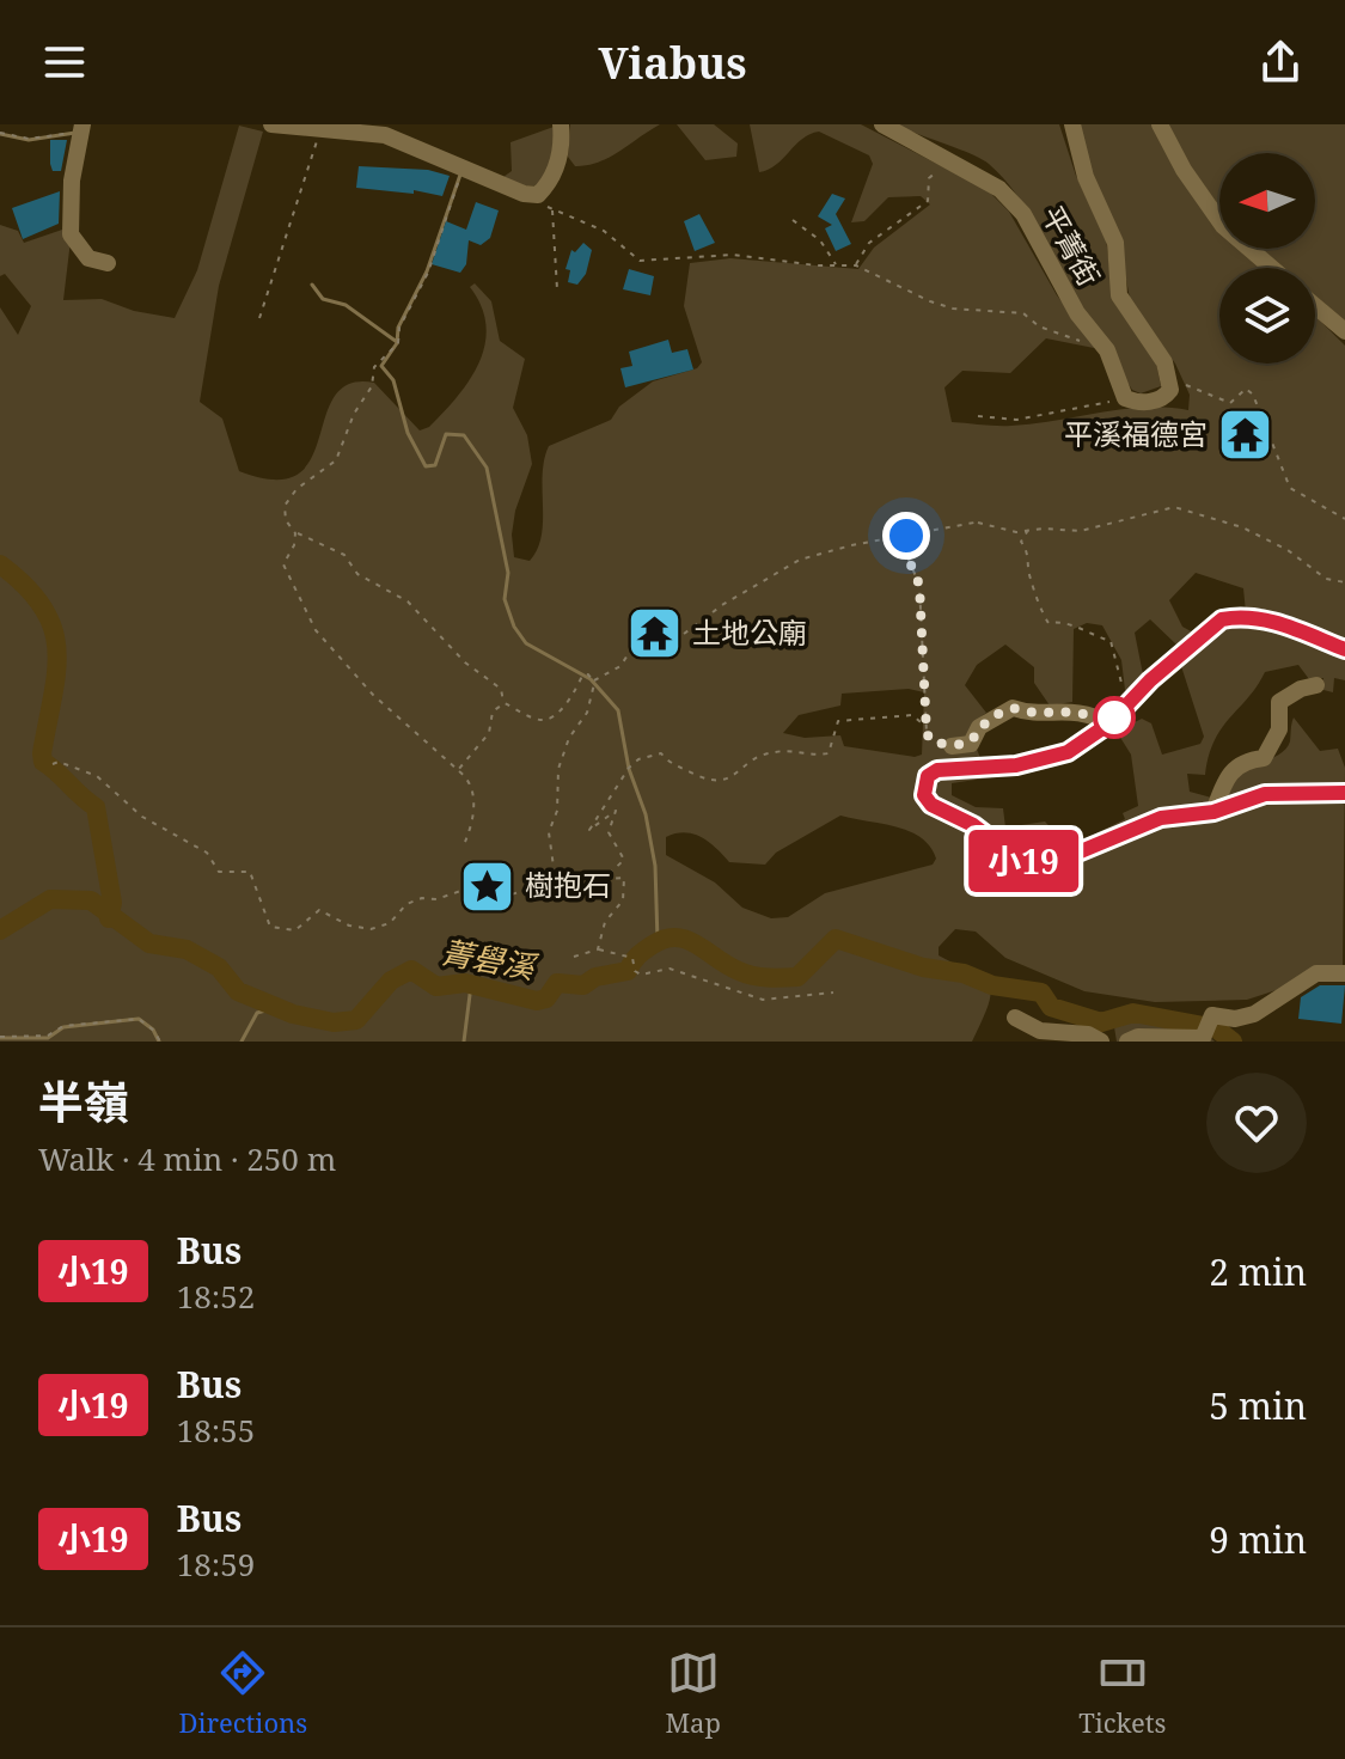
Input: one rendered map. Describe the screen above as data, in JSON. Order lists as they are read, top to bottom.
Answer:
{
  "streets": {
    "street": ["平菁街"]
  },
  "water": ["菁礐溪"],
  "places": {
    "temple": ["平溪福德宮", "土地公廟"],
    "place": ["樹抱石"]
  },
  "lines": ["bus line 小19"],
  "north": "left",
  "page": {
    "header": "Viabus",
    "on_map": "小19",
    "heading": ["半嶺", "Walk · 4 min · 250 m"],
    "list": [
      {
        "mark": "小19",
        "name": "Bus",
        "note": "18:52",
        "value": "2 min"
      },
      {
        "mark": "小19",
        "name": "Bus",
        "note": "18:55",
        "value": "5 min"
      },
      {
        "mark": "小19",
        "name": "Bus",
        "note": "18:59",
        "value": "9 min"
      }
    ],
    "tabs": ["Directions", "Map", "Tickets"]
  }
}
